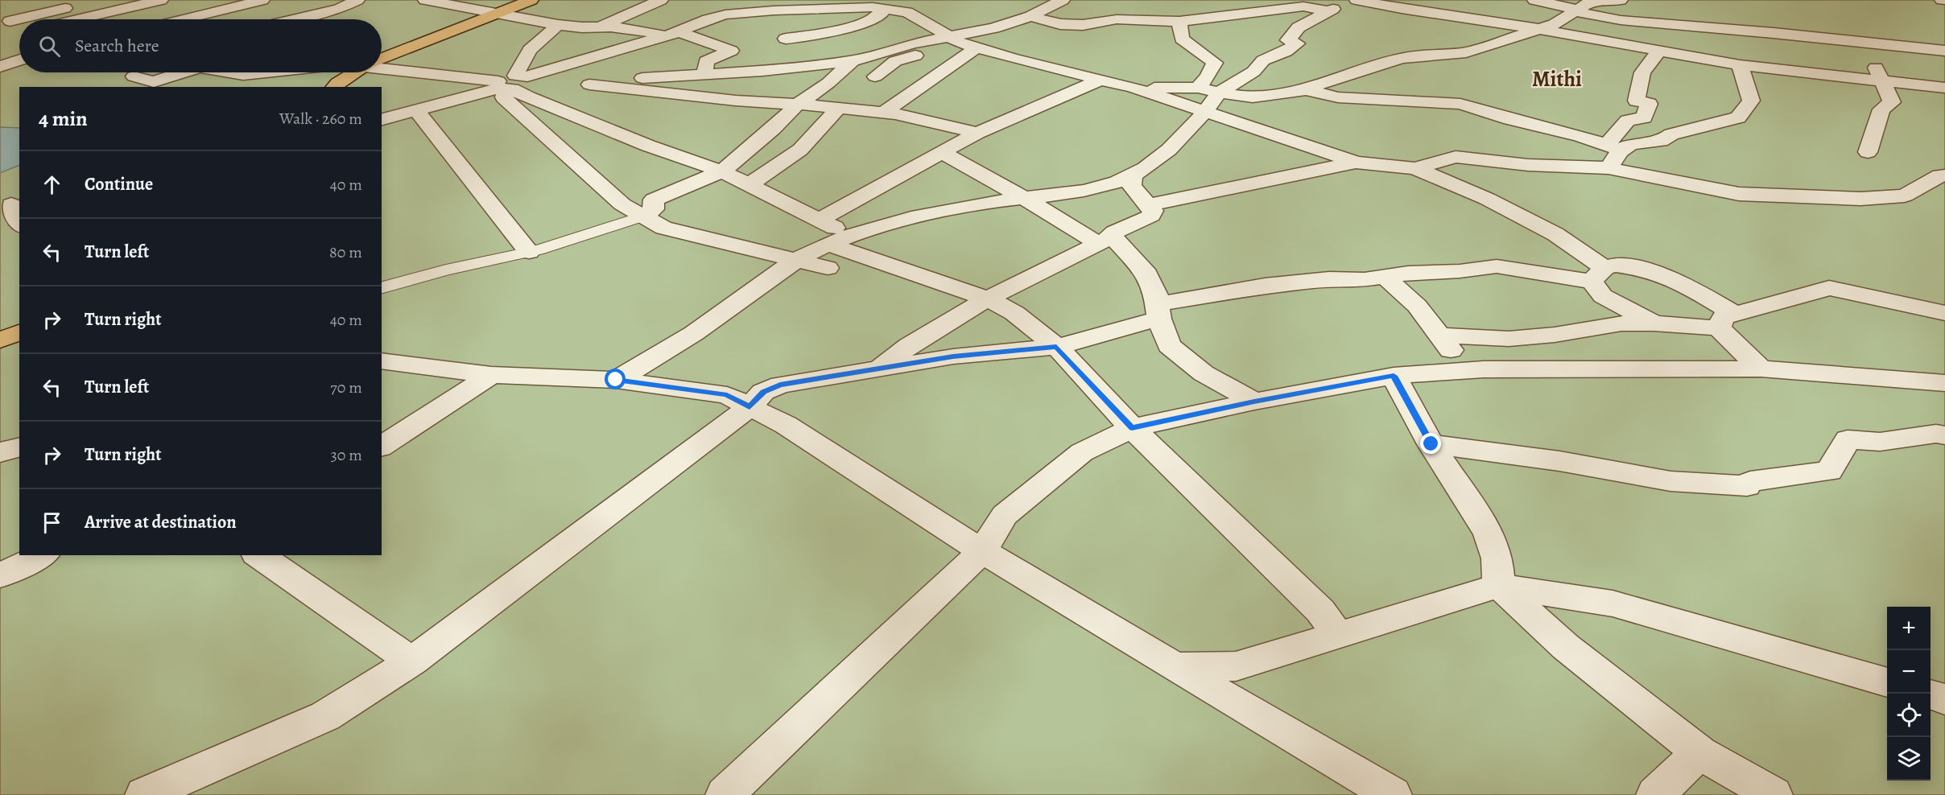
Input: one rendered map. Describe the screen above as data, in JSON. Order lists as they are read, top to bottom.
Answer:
{
  "districts": ["Mithi"],
  "page": {
    "search": "Search here",
    "heading": ["4 min", "Walk · 260 m"],
    "list": [
      ["Continue", "40 m"],
      ["Turn left", "80 m"],
      ["Turn right", "40 m"],
      ["Turn left", "70 m"],
      ["Turn right", "30 m"],
      "Arrive at destination"
    ],
    "map_buttons": ["+", "−"]
  }
}
